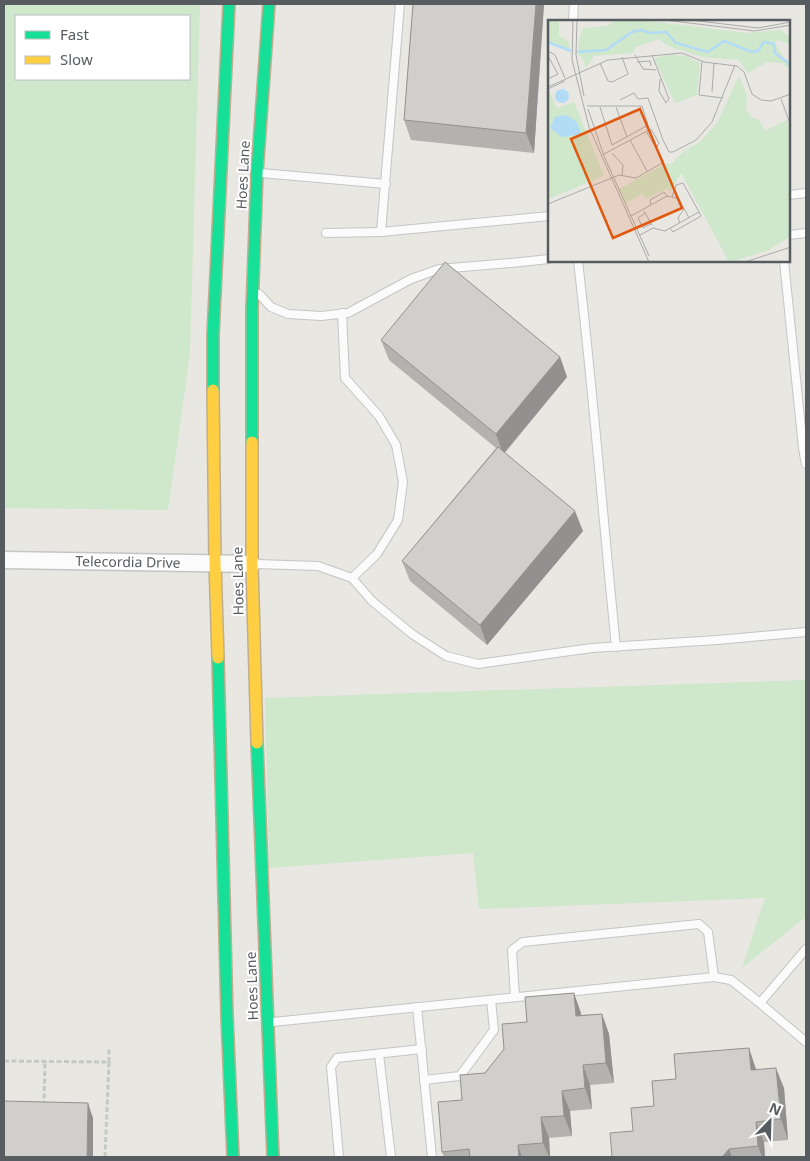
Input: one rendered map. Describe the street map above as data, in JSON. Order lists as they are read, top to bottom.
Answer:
{
  "streets": {
    "highway": ["Hoes Lane"],
    "street": ["Telecordia Drive"]
  },
  "crossings": [
    ["Hoes Lane", "Telecordia Drive"]
  ],
  "legend": ["Fast", "Slow"],
  "north": "top right"
}
